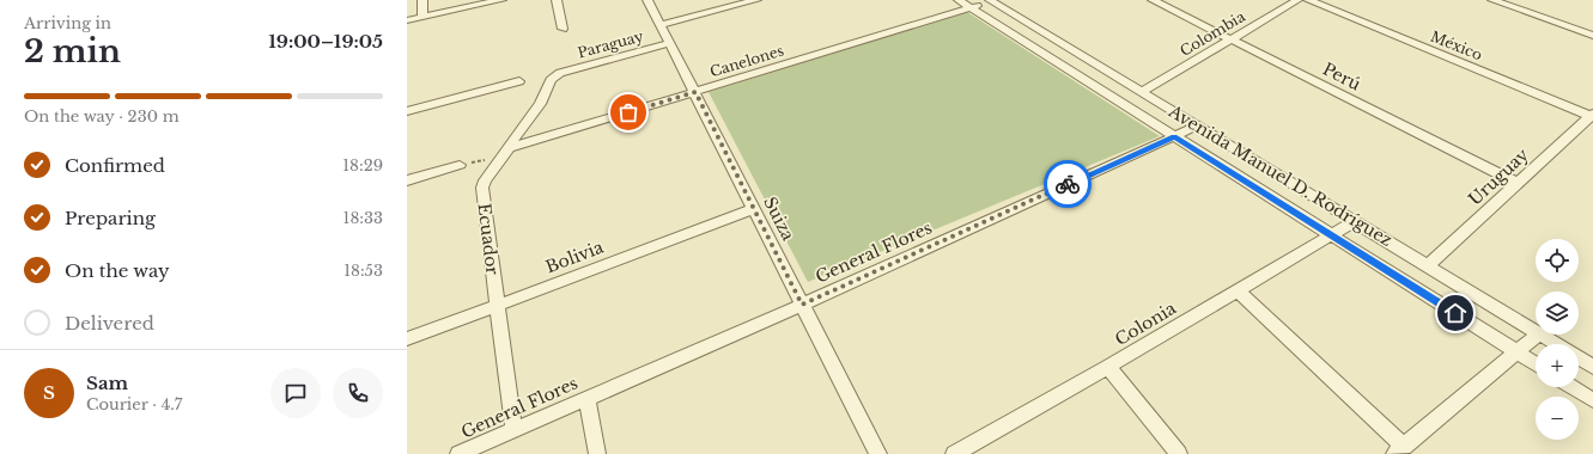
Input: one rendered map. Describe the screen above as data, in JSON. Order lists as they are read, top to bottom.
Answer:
{
  "streets": {
    "street": [
      "Colombia",
      "Paraguay",
      "México",
      "Canelones",
      "Perú",
      "Avenida Manuel D. Rodríguez",
      "Uruguay",
      "Suiza",
      "Ecuador",
      "General Flores",
      "Bolivia",
      "Colonia"
    ]
  },
  "crossings": [
    ["Colombia", "Perú"],
    ["Colombia", "Avenida Manuel D. Rodríguez"],
    ["Paraguay", "Suiza"],
    ["Paraguay", "Ecuador"],
    ["México", "Uruguay"],
    ["Canelones", "Avenida Manuel D. Rodríguez"],
    ["Canelones", "Suiza"],
    ["Canelones", "Ecuador"],
    ["Perú", "Uruguay"],
    ["Avenida Manuel D. Rodríguez", "Uruguay"],
    ["Avenida Manuel D. Rodríguez", "General Flores"],
    ["Avenida Manuel D. Rodríguez", "Colonia"],
    ["Suiza", "General Flores"],
    ["Suiza", "Bolivia"],
    ["Ecuador", "General Flores"],
    ["Ecuador", "Bolivia"]
  ],
  "page": {
    "heading": ["2 min", "Arriving in", "19:00–19:05"],
    "panel": ["Sam", "Courier · 4.7"],
    "bar": "On the way · 230 m",
    "list": [
      ["Confirmed", "18:29"],
      ["Preparing", "18:33"],
      ["On the way", "18:53"],
      "Delivered"
    ],
    "map_buttons": ["+", "−"],
    "round": "S"
  }
}
